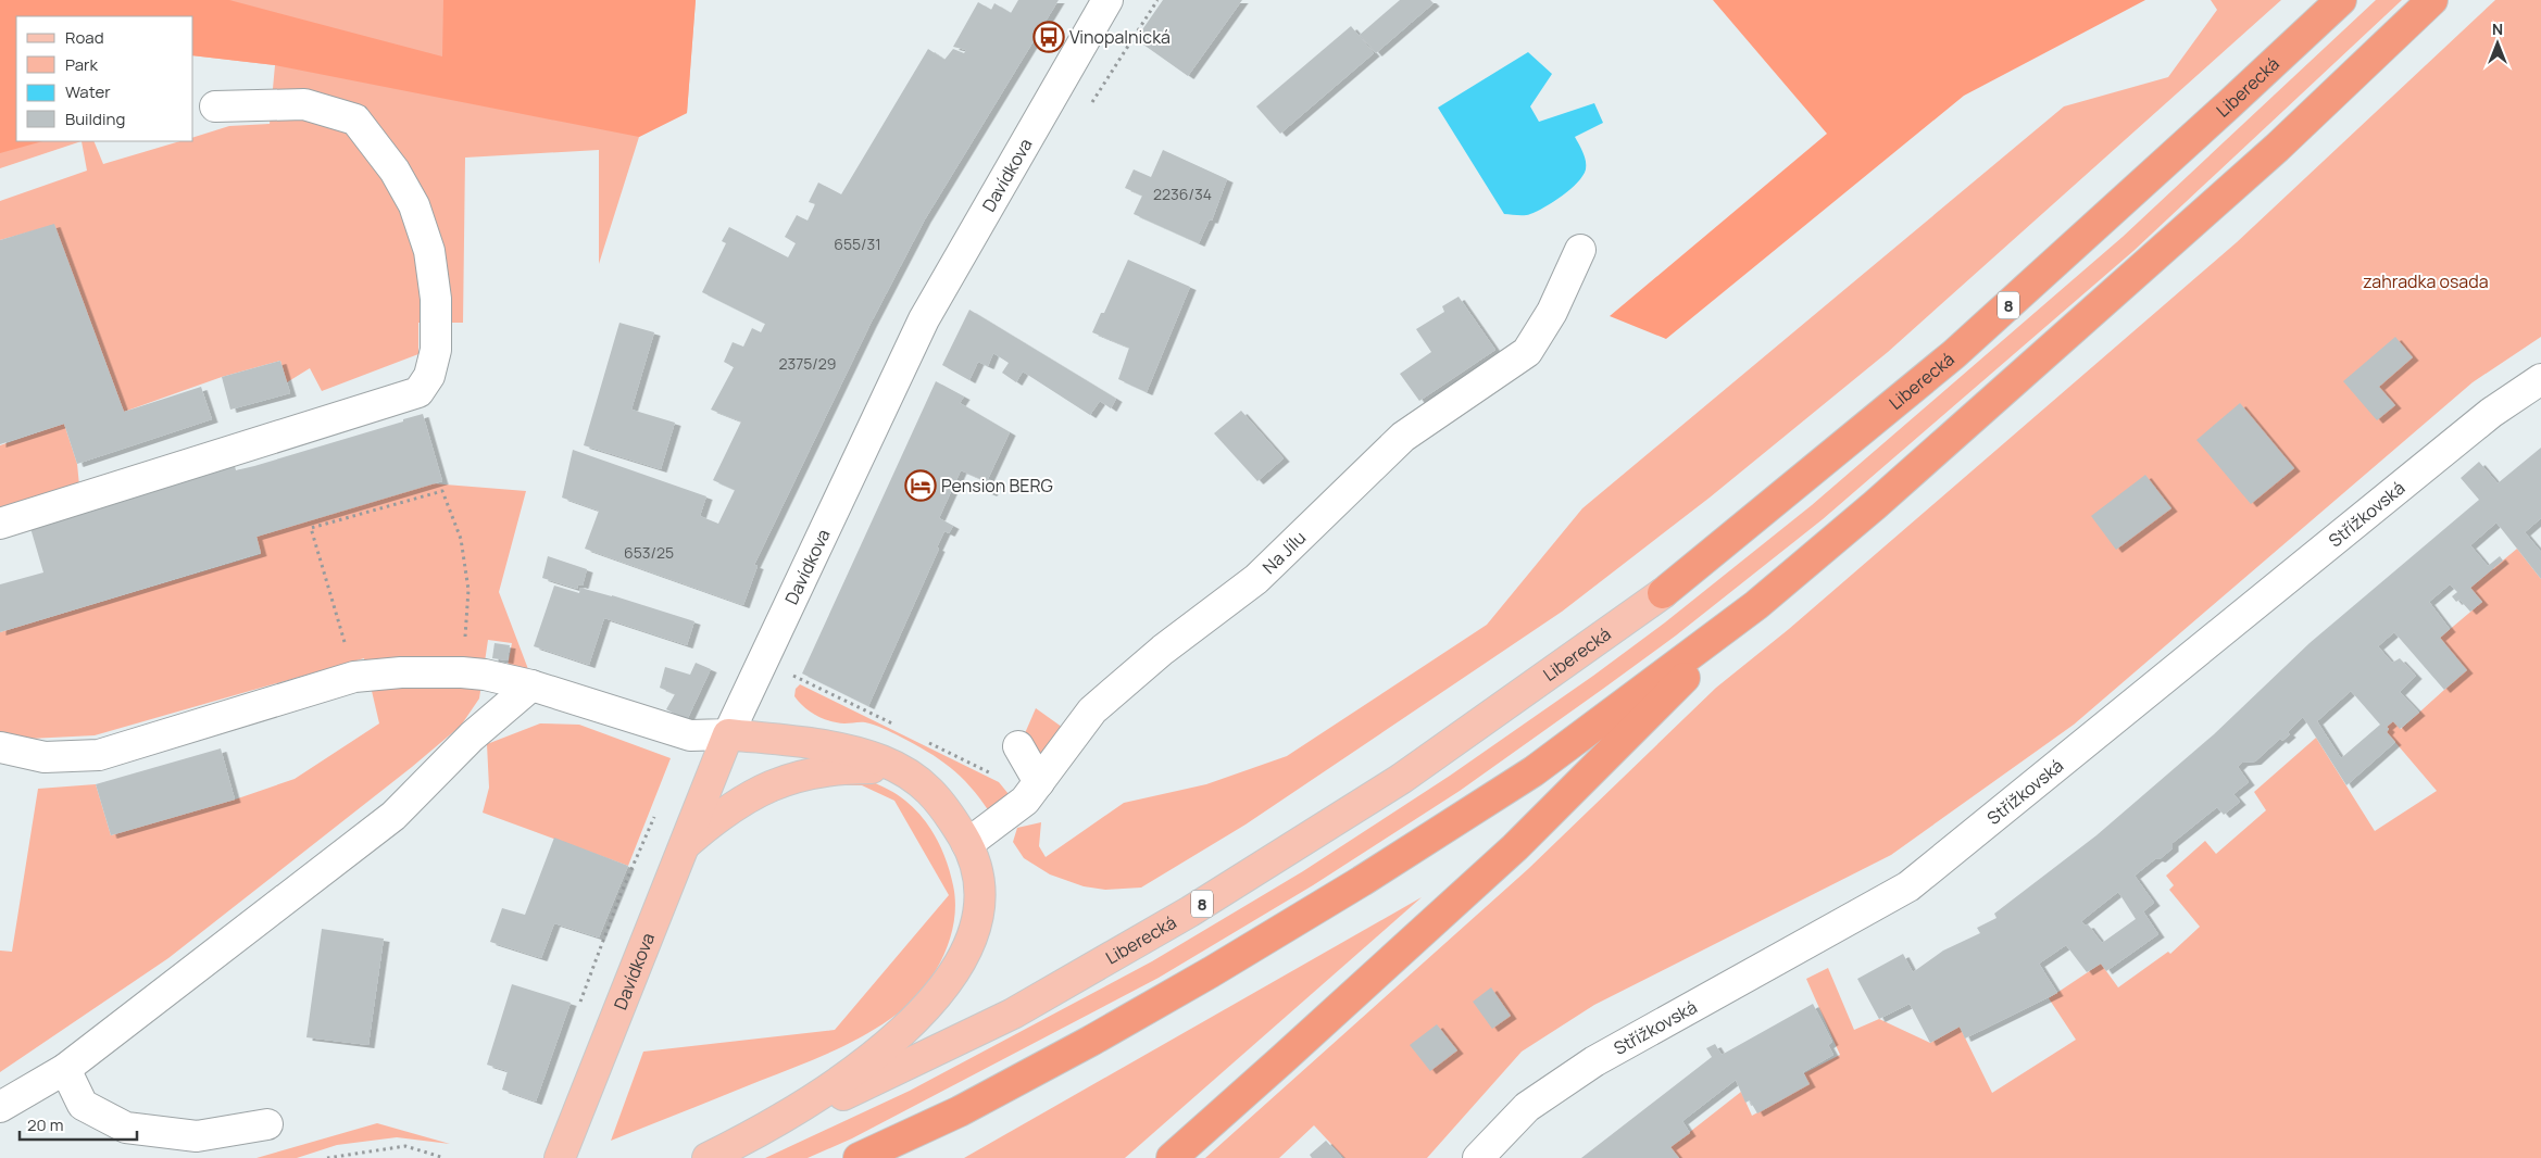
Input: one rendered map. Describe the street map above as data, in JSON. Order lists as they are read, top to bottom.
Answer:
{
  "streets": {
    "highway": ["Liberecká", "8"],
    "main road": ["Davídkova"],
    "street": ["Střížkovská", "Na Jílu"]
  },
  "parks": ["zahradka osada"],
  "places": {
    "bus stop": ["Vinopalnická"],
    "hotel": ["Pension BERG"]
  },
  "house_numbers": [
    "2236/34",
    "655/31",
    "2375/29",
    "653/25"
  ],
  "legend": [
    "Road",
    "Park",
    "Water",
    "Building"
  ],
  "scale_bar": "20 m",
  "north": "top"
}
